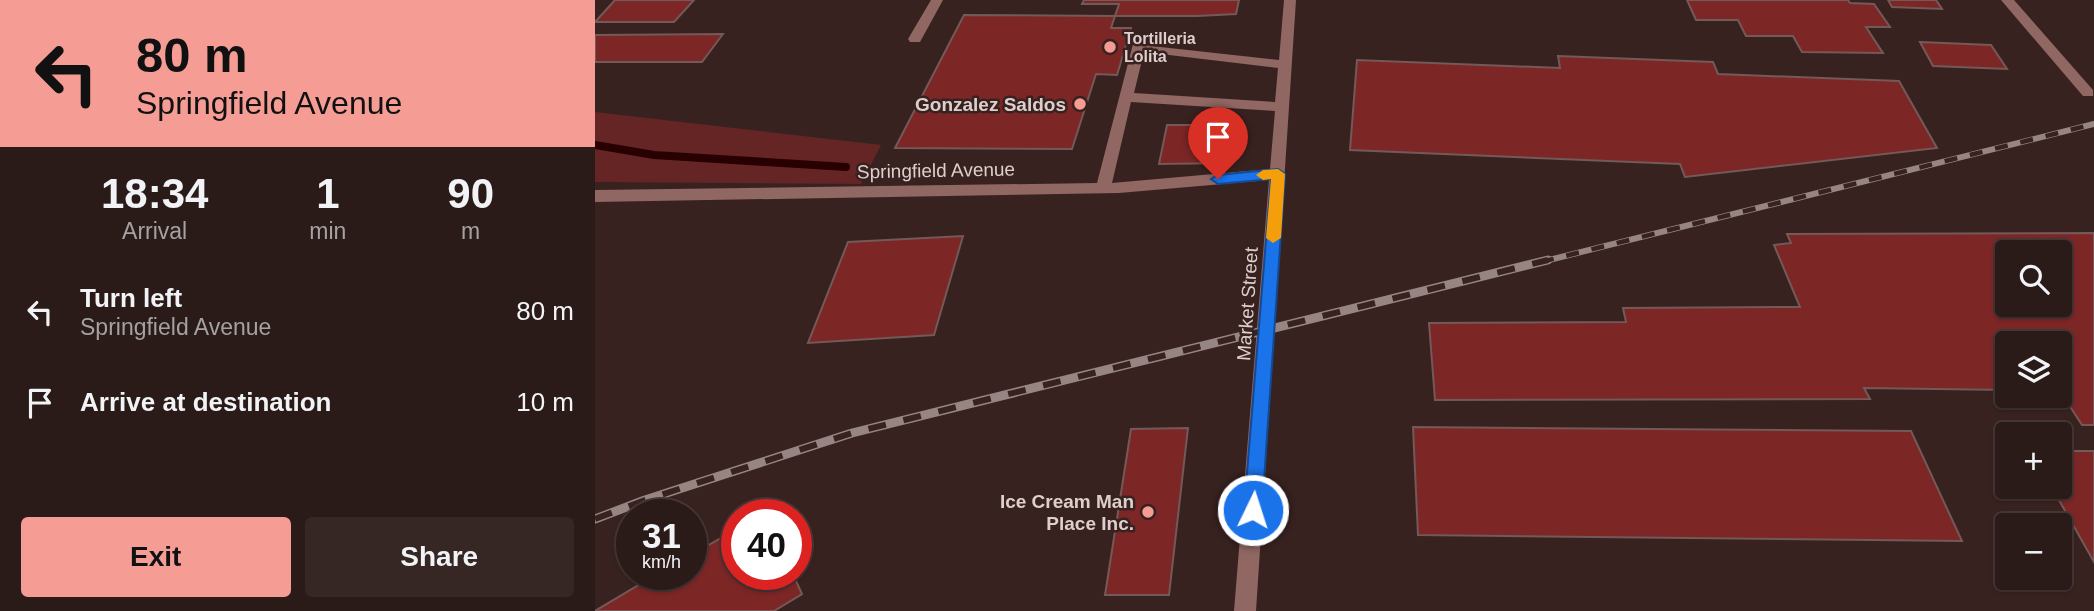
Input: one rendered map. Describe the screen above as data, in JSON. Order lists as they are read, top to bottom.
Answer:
{
  "streets": {
    "street": ["Springfield Avenue", "Market Street"]
  },
  "crossings": [
    ["Springfield Avenue", "Market Street"]
  ],
  "places": ["Tortilleria Lolita", "Gonzalez Saldos", "Ice Cream Man Place Inc."],
  "page": {
    "turn": ["80 m", "Springfield Avenue"],
    "eta": [
      "18:34",
      "Arrival",
      "1",
      "min",
      "90",
      "m"
    ],
    "map_buttons": ["+", "−"],
    "list": [
      {
        "name": "Turn left",
        "note": "Springfield Avenue",
        "value": "80 m"
      },
      {
        "name": "Arrive at destination",
        "value": "10 m"
      }
    ],
    "speed": "31 km/h",
    "limit": "40",
    "buttons": ["Exit", "Share"]
  }
}
